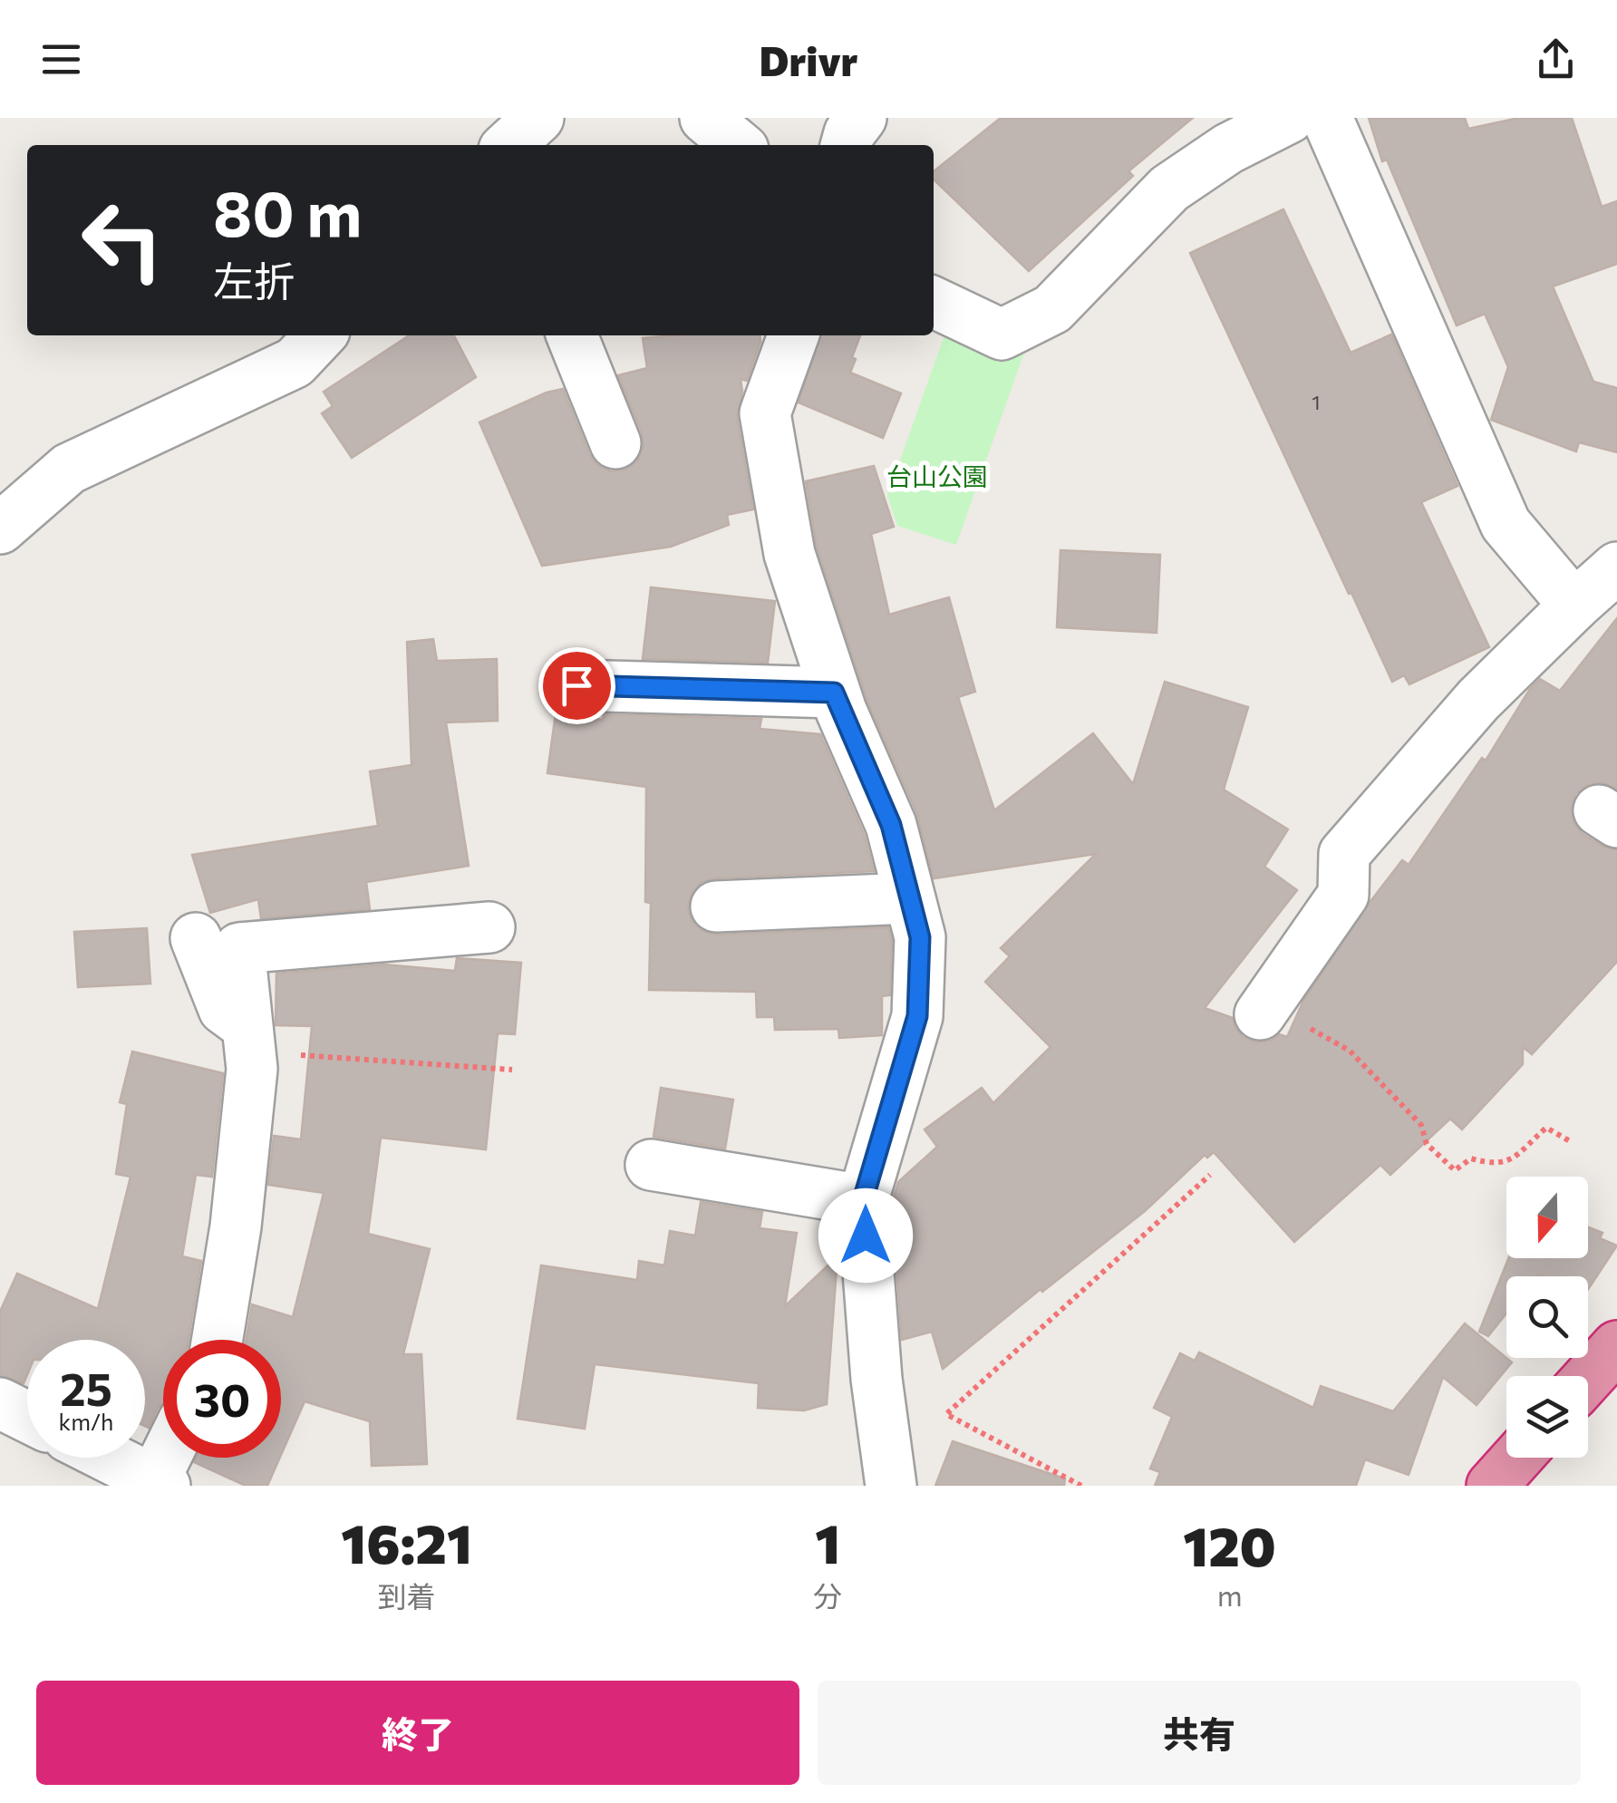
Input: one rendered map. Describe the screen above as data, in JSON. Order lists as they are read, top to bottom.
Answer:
{
  "parks": ["台山公園"],
  "house_numbers": ["1"],
  "north": "bottom",
  "page": {
    "header": "Drivr",
    "turn": ["80 m", "左折"],
    "speed": "25 km/h",
    "limit": "30",
    "eta": [
      "16:21",
      "到着",
      "1",
      "分",
      "120",
      "m"
    ],
    "buttons": ["終了", "共有"]
  }
}
